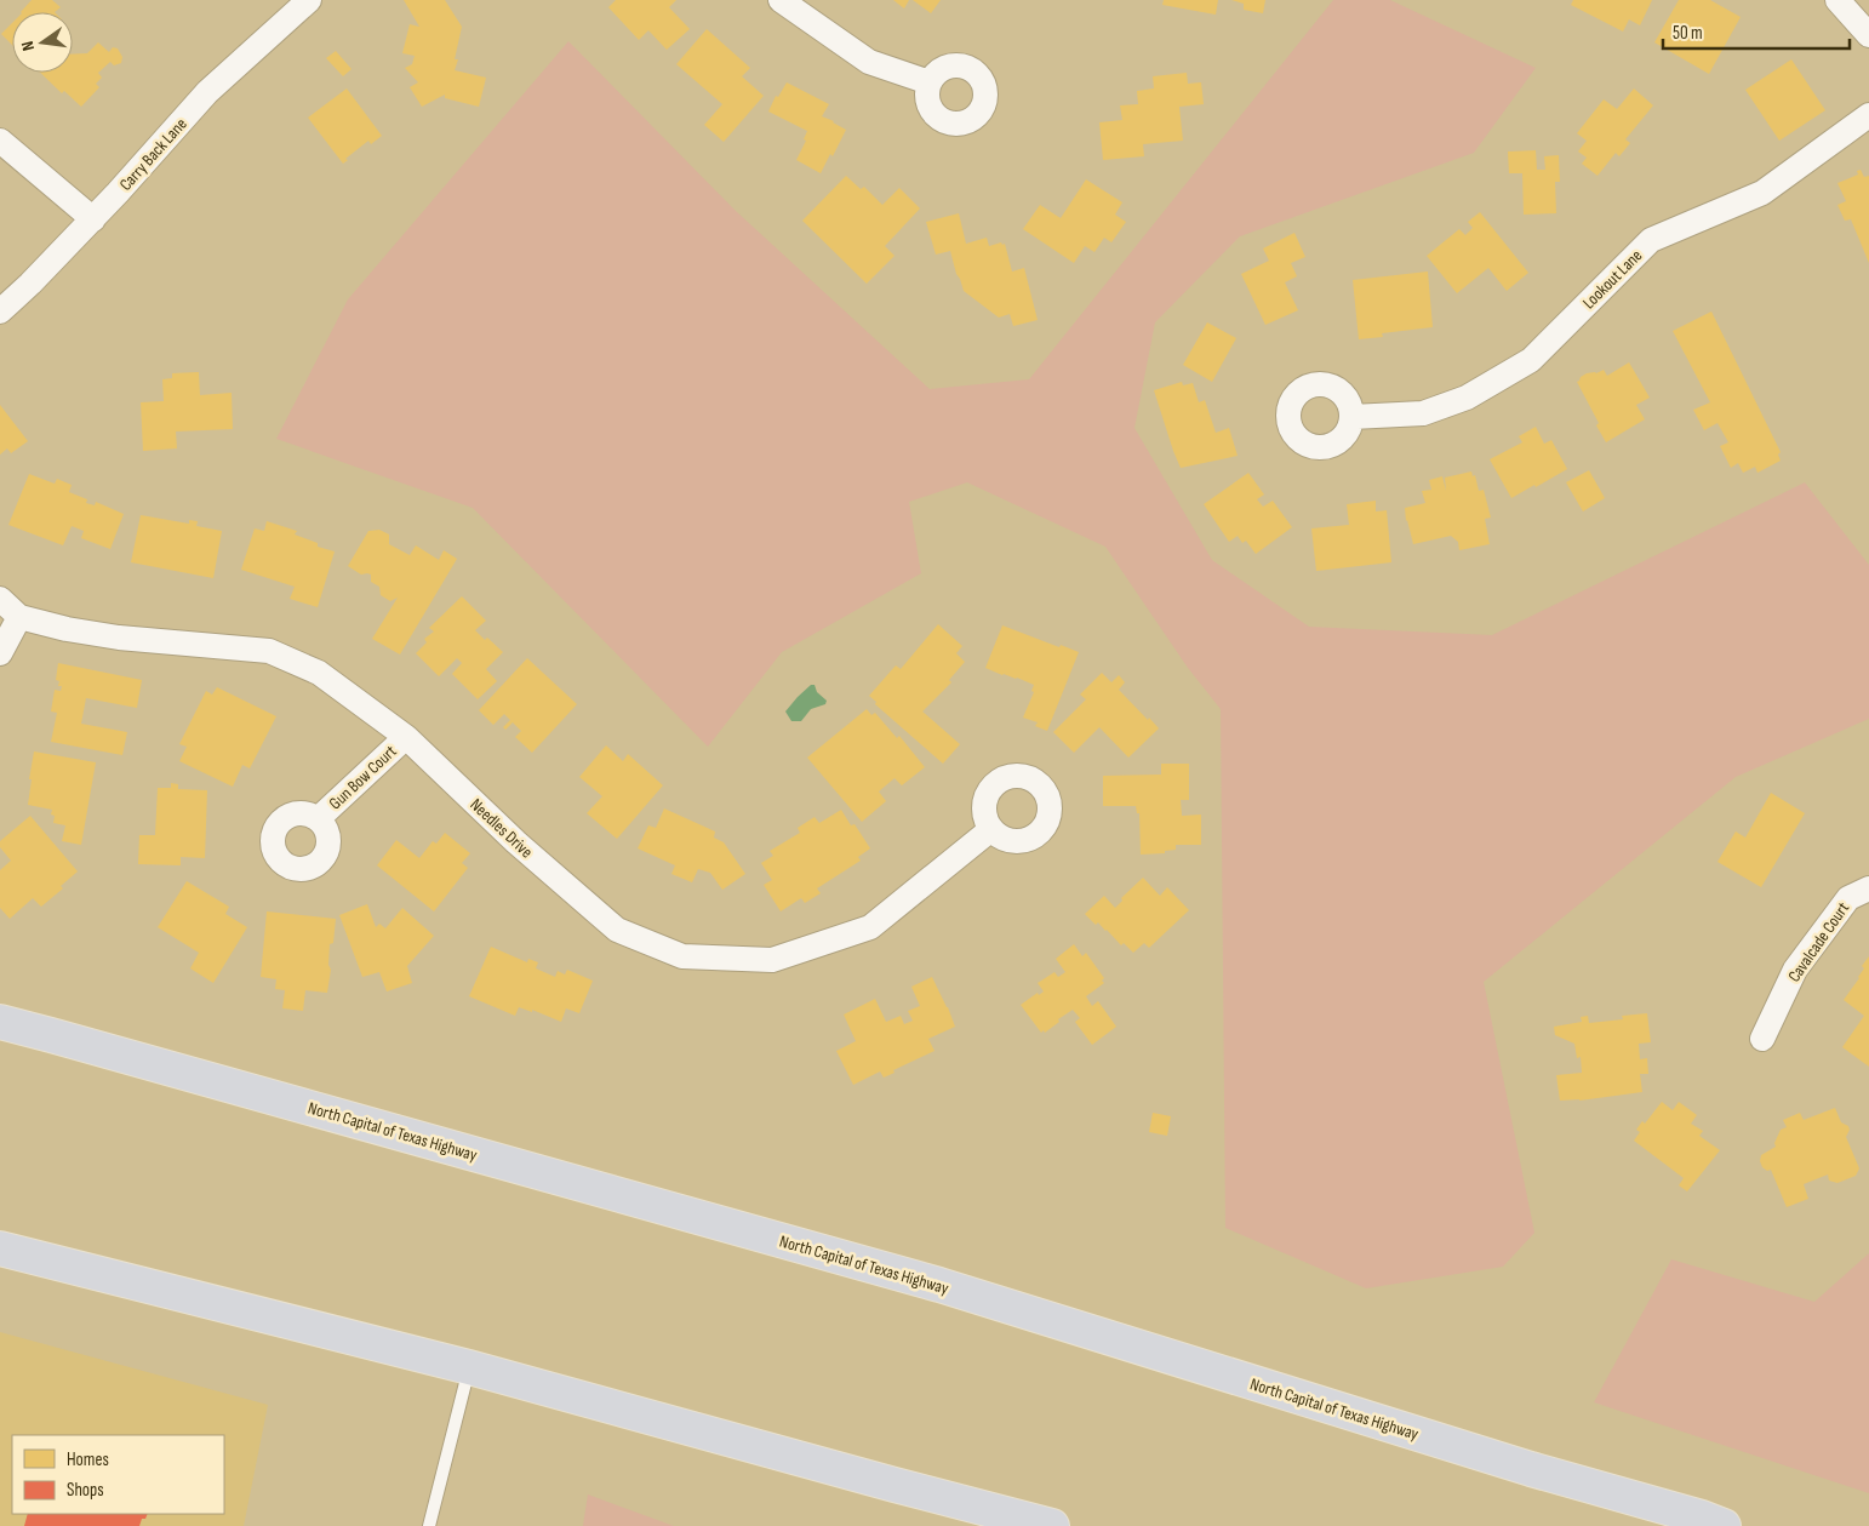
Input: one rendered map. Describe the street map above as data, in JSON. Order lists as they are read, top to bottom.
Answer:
{
  "streets": {
    "highway": ["North Capital of Texas Highway"],
    "street": [
      "Carry Back Lane",
      "Lookout Lane",
      "Gun Bow Court",
      "Needles Drive",
      "Cavalcade Court"
    ]
  },
  "crossings": [
    ["Gun Bow Court", "Needles Drive"]
  ],
  "legend": ["Homes", "Shops"],
  "scale_bar": "50 m",
  "north": "left"
}
